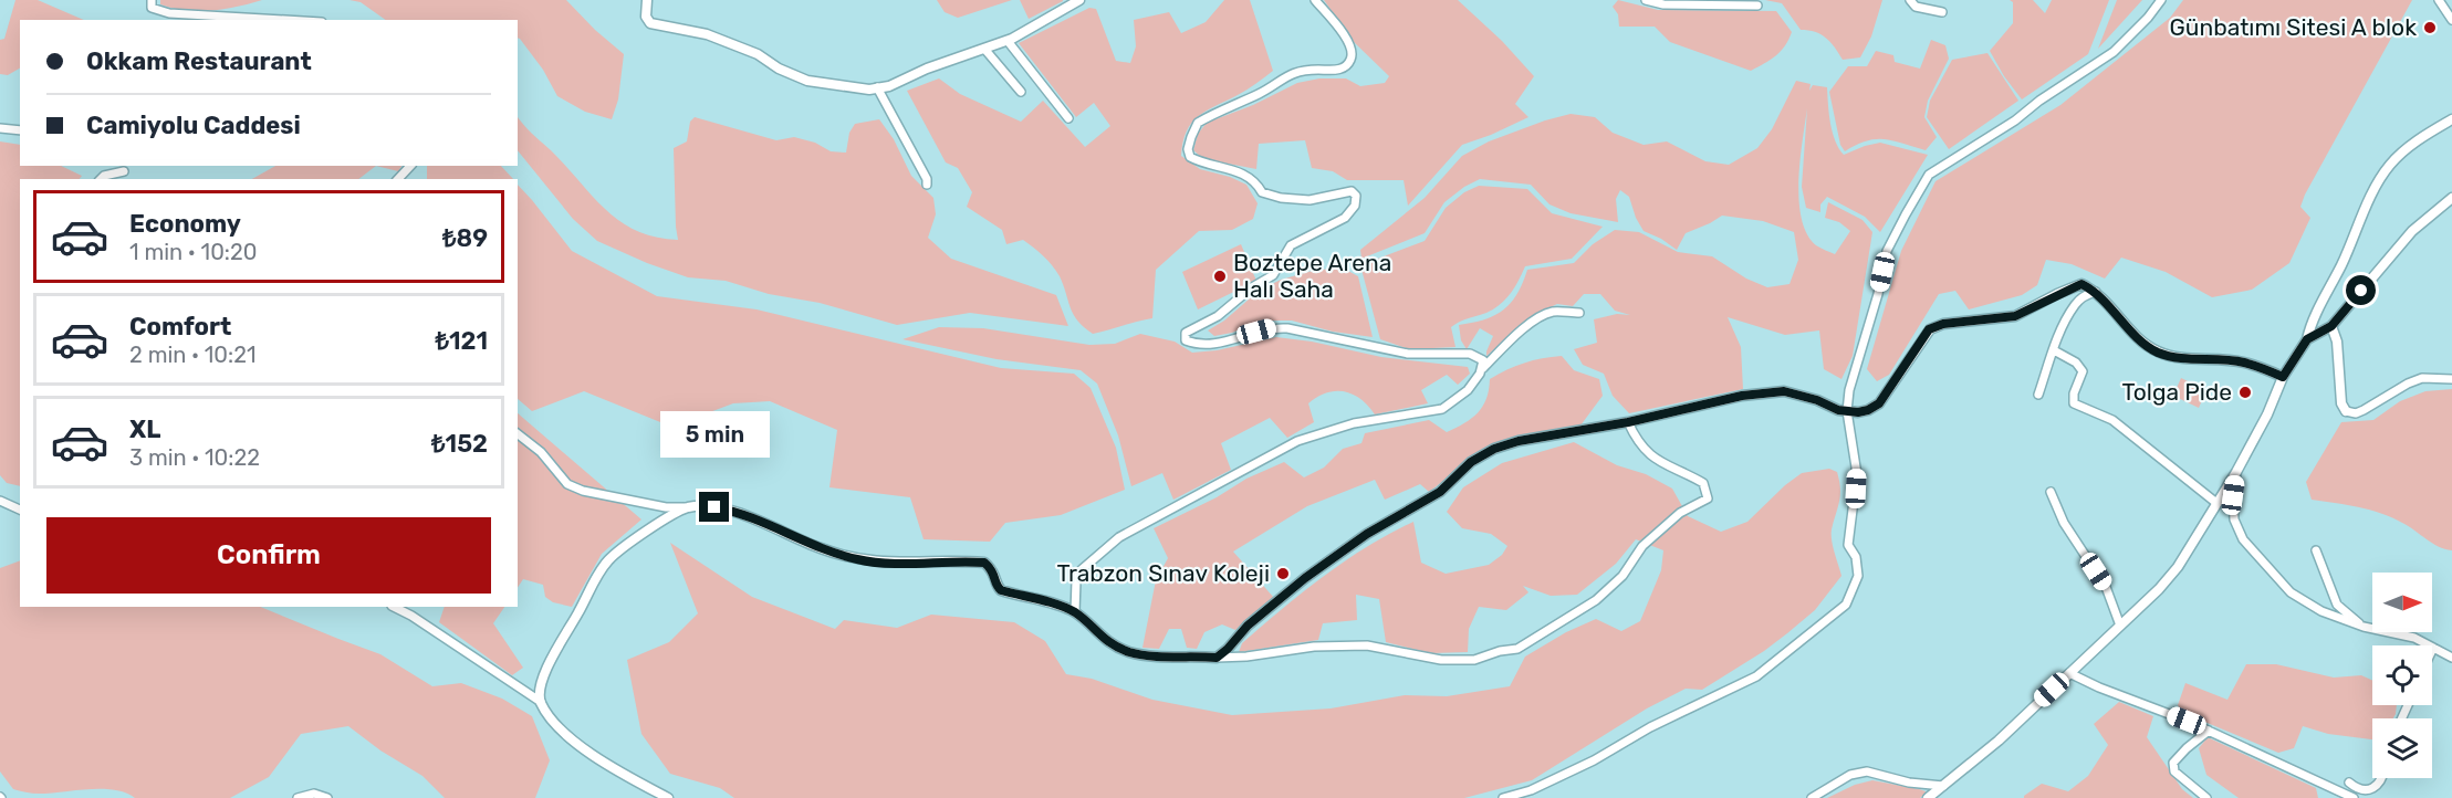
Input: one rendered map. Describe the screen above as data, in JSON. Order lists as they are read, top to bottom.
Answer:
{
  "places": [
    "Günbatımı Sitesi A blok",
    "Boztepe Arena Halı Saha",
    "Tolga Pide",
    "Trabzon Sınav Koleji"
  ],
  "north": "right",
  "page": {
    "banner": ["Okkam Restaurant", "Camiyolu Caddesi"],
    "list": [
      {
        "name": "Economy",
        "note": "1 min · 10:20",
        "value": "₺89"
      },
      {
        "name": "Comfort",
        "note": "2 min · 10:21",
        "value": "₺121"
      },
      {
        "name": "XL",
        "note": "3 min · 10:22",
        "value": "₺152"
      }
    ],
    "bubble": "5 min",
    "buttons": "Confirm"
  }
}
